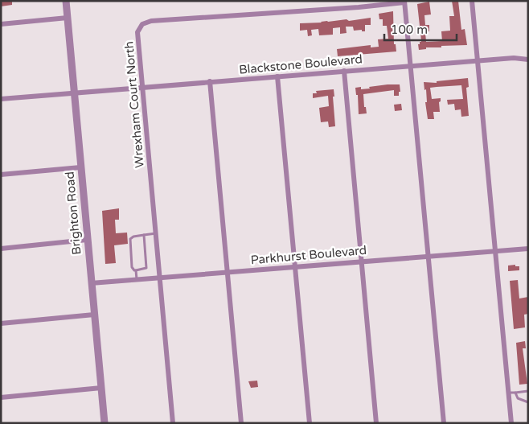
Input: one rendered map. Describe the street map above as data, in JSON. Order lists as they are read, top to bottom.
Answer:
{
  "streets": {
    "street": [
      "Blackstone Boulevard",
      "Wrexham Court North",
      "Brighton Road",
      "Parkhurst Boulevard"
    ]
  },
  "crossings": [
    ["Blackstone Boulevard", "Wrexham Court North"],
    ["Blackstone Boulevard", "Brighton Road"],
    ["Wrexham Court North", "Parkhurst Boulevard"],
    ["Brighton Road", "Parkhurst Boulevard"]
  ],
  "scale_bar": "100 m"
}
